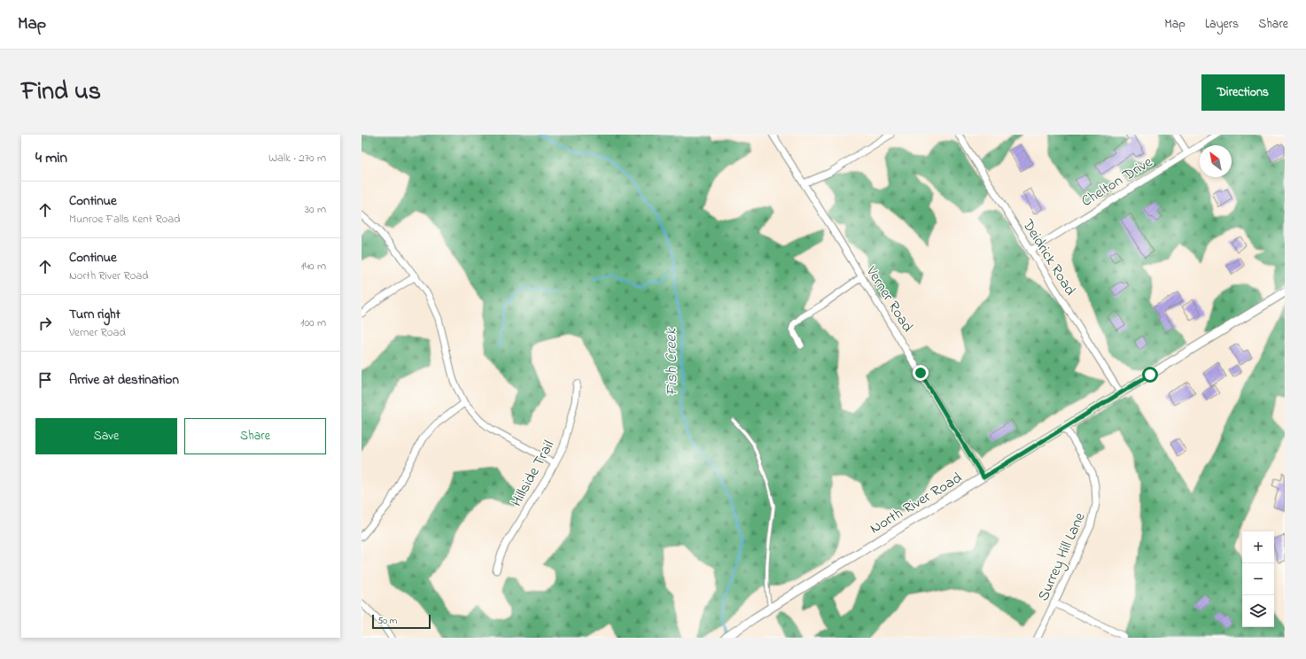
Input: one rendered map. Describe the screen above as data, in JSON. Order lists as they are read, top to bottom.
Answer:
{
  "streets": {
    "street": [
      "Chelton Drive",
      "Deidrick Road",
      "Verner Road",
      "Hillside Trail",
      "North River Road",
      "Surrey Hill Lane"
    ]
  },
  "crossings": [
    ["Chelton Drive", "Deidrick Road"],
    ["Deidrick Road", "North River Road"],
    ["Verner Road", "North River Road"],
    ["North River Road", "Surrey Hill Lane"]
  ],
  "water": ["Fish Creek"],
  "scale_bar": "50 m",
  "north": "top left",
  "page": {
    "header": "Map",
    "nav": ["Map", "Layers", "Share"],
    "title": "Find us",
    "buttons": [
      "Directions",
      ["Save", "Share"]
    ],
    "heading": ["4 min", "Walk · 270 m"],
    "list": [
      ["Continue", "Munroe Falls Kent Road", "30 m"],
      ["Continue", "North River Road", "140 m"],
      ["Turn right", "Verner Road", "100 m"],
      "Arrive at destination"
    ],
    "map_buttons": ["+", "−"],
    "scale": "50 m"
  }
}
